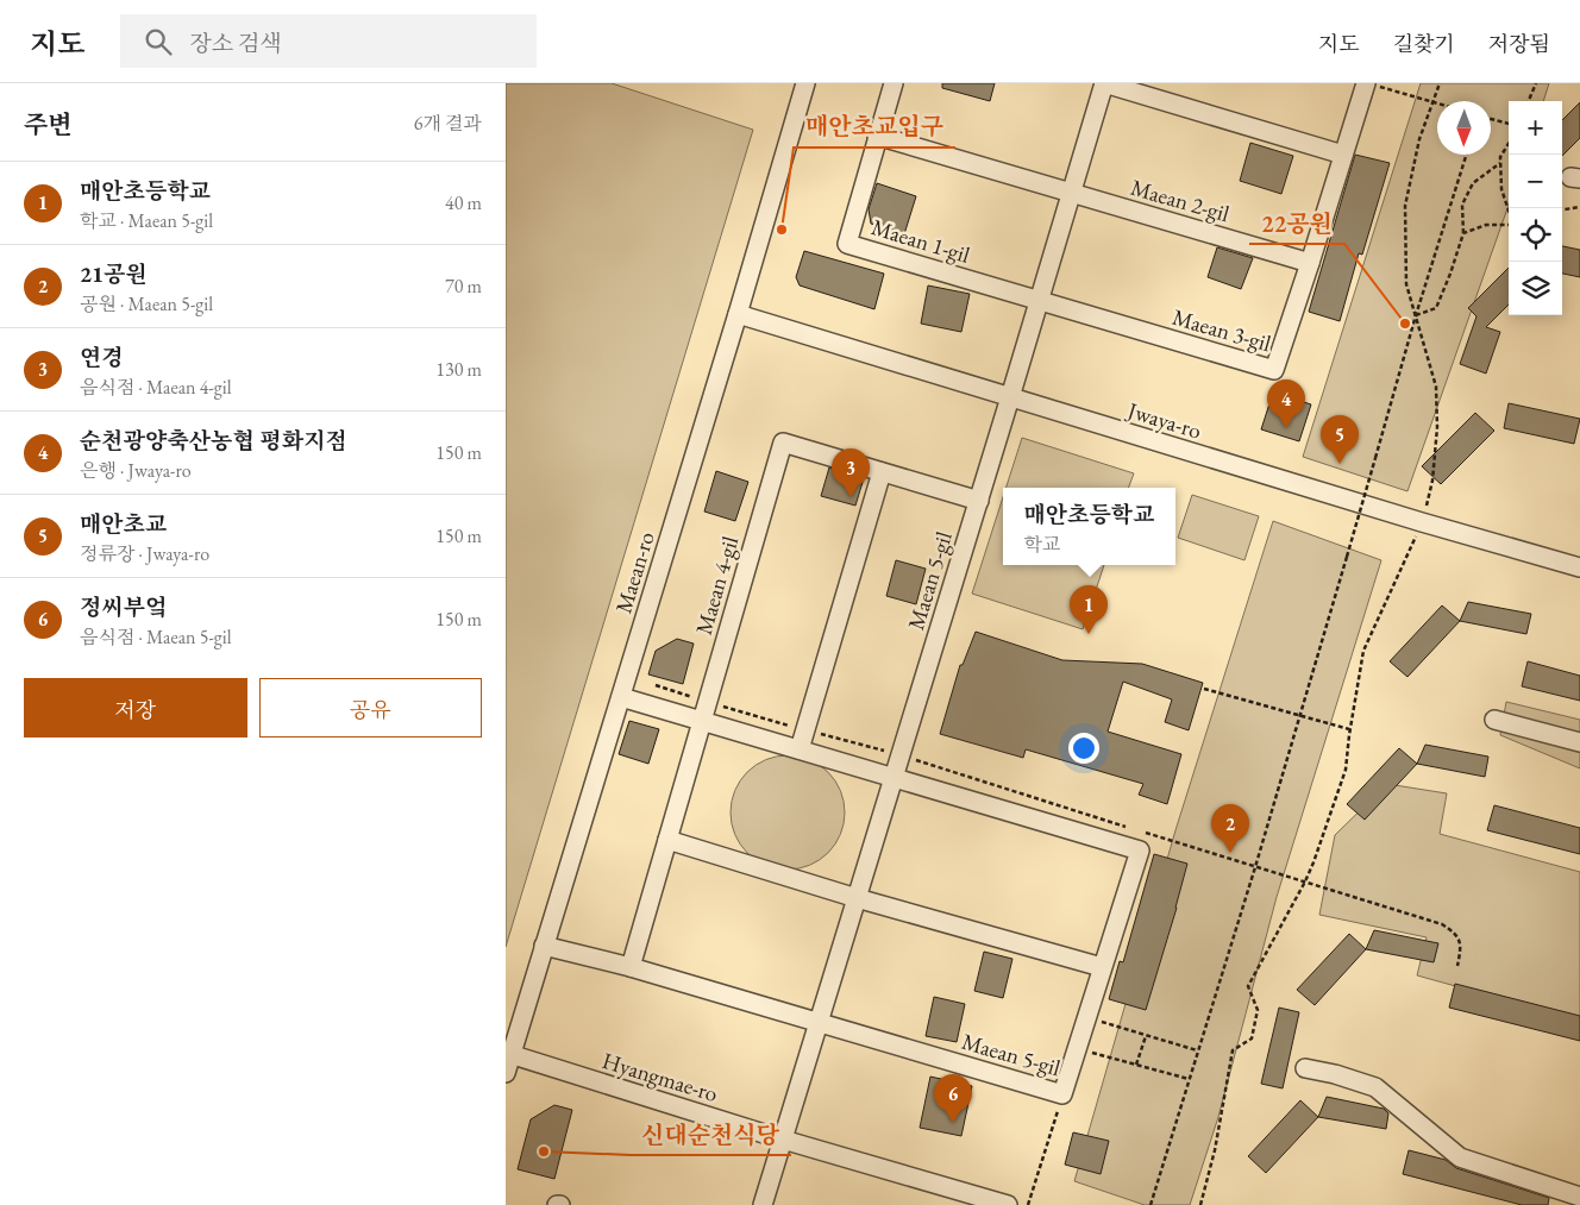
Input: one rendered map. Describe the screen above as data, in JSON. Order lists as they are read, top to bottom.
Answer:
{
  "streets": {
    "street": [
      "Maean 2-gil",
      "Maean 1-gil",
      "Maean 3-gil",
      "Jwaya-ro",
      "Maean-ro",
      "Maean 5-gil",
      "Maean 4-gil",
      "Hyangmae-ro"
    ]
  },
  "crossings": [
    ["Maean 2-gil", "Maean 1-gil"],
    ["Maean 2-gil", "Maean 3-gil"],
    ["Maean 1-gil", "Maean 3-gil"],
    ["Jwaya-ro", "Maean-ro"],
    ["Jwaya-ro", "Maean 5-gil"],
    ["Maean-ro", "Hyangmae-ro"],
    ["Maean 5-gil", "Maean 4-gil"],
    ["Maean 5-gil", "Hyangmae-ro"]
  ],
  "places": ["매안초교입구", "22공원", "신대순천식당"],
  "north": "bottom",
  "page": {
    "header": "지도",
    "search": "장소 검색",
    "nav": ["지도", "길찾기", "저장됨"],
    "heading": ["주변", "6개 결과"],
    "map_buttons": ["+", "−"],
    "list": [
      {
        "mark": "1",
        "name": "매안초등학교",
        "note": "학교 · Maean 5-gil",
        "value": "40 m"
      },
      {
        "mark": "2",
        "name": "21공원",
        "note": "공원 · Maean 5-gil",
        "value": "70 m"
      },
      {
        "mark": "3",
        "name": "연경",
        "note": "음식점 · Maean 4-gil",
        "value": "130 m"
      },
      {
        "mark": "4",
        "name": "순천광양축산농협 평화지점",
        "note": "은행 · Jwaya-ro",
        "value": "150 m"
      },
      {
        "mark": "5",
        "name": "매안초교",
        "note": "정류장 · Jwaya-ro",
        "value": "150 m"
      },
      {
        "mark": "6",
        "name": "정씨부엌",
        "note": "음식점 · Maean 5-gil",
        "value": "150 m"
      }
    ],
    "pins": [
      "4",
      "5",
      "3",
      "1",
      "2",
      "6"
    ],
    "popup": ["매안초등학교", "학교"],
    "buttons": ["저장", "공유"]
  }
}
